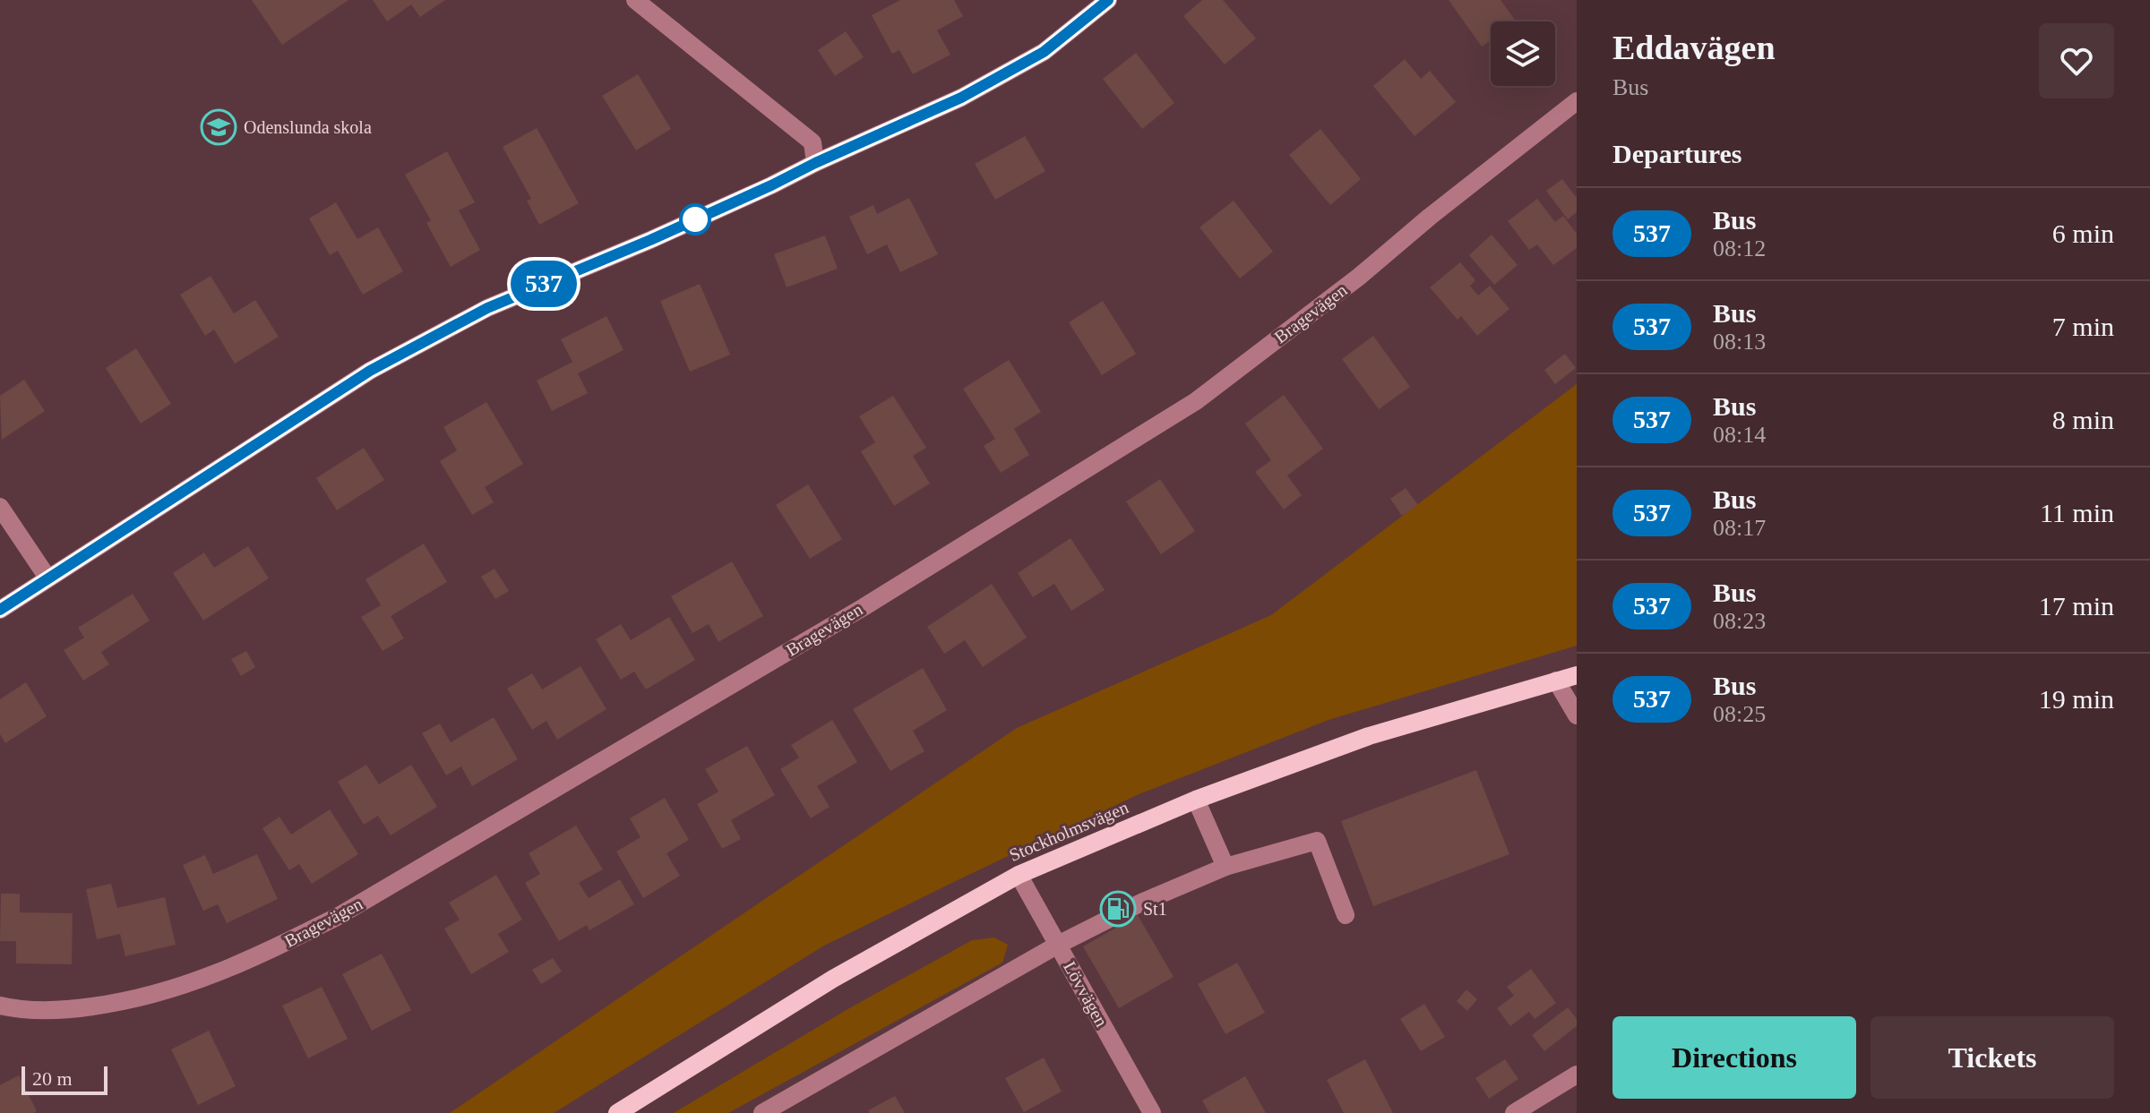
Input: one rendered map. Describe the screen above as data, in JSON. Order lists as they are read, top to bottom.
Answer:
{
  "streets": {
    "main road": ["Stockholmsvägen"],
    "street": ["Bragevägen", "Lövvägen"]
  },
  "crossings": [
    ["Stockholmsvägen", "Lövvägen"]
  ],
  "places": {
    "school or university": ["Odenslunda skola"],
    "fuel station": ["St1"]
  },
  "lines": ["bus line 537"],
  "scale_bar": "20 m",
  "page": {
    "on_map": "537",
    "heading": [
      ["Eddavägen", "Bus"],
      "Departures"
    ],
    "list": [
      {
        "mark": "537",
        "name": "Bus",
        "note": "08:12",
        "value": "6 min"
      },
      {
        "mark": "537",
        "name": "Bus",
        "note": "08:13",
        "value": "7 min"
      },
      {
        "mark": "537",
        "name": "Bus",
        "note": "08:14",
        "value": "8 min"
      },
      {
        "mark": "537",
        "name": "Bus",
        "note": "08:17",
        "value": "11 min"
      },
      {
        "mark": "537",
        "name": "Bus",
        "note": "08:23",
        "value": "17 min"
      },
      {
        "mark": "537",
        "name": "Bus",
        "note": "08:25",
        "value": "19 min"
      }
    ],
    "buttons": ["Directions", "Tickets"],
    "scale": "20 m"
  }
}
